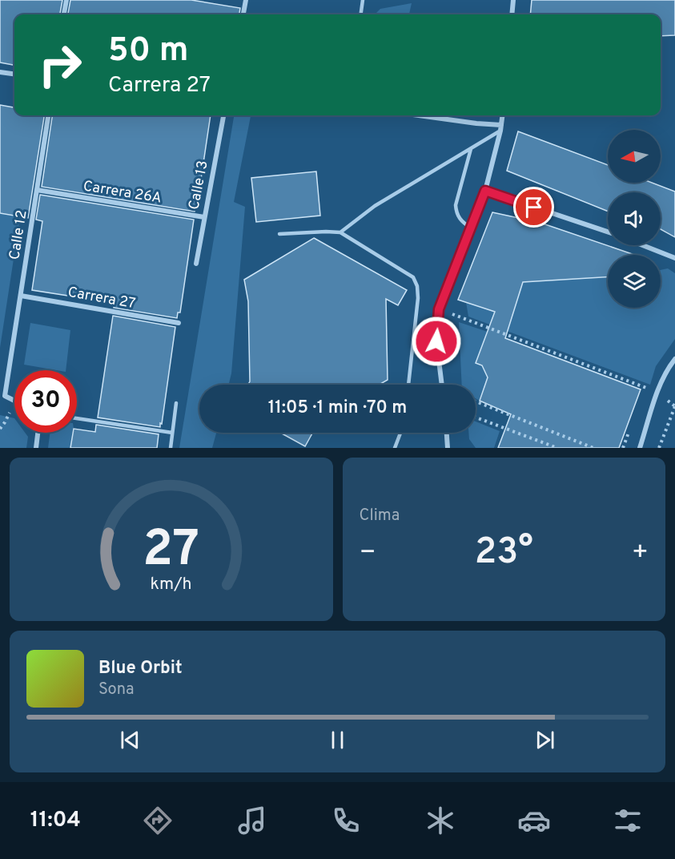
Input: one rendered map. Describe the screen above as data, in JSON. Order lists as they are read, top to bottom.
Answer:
{
  "streets": {
    "street": [
      "Calle 13",
      "Carrera 26A",
      "Calle 12",
      "Carrera 27"
    ]
  },
  "crossings": [
    ["Calle 13", "Carrera 26A"],
    ["Carrera 26A", "Calle 12"],
    ["Calle 12", "Carrera 27"]
  ],
  "north": "left",
  "page": {
    "turn": ["50 m", "Carrera 27"],
    "limit": "30",
    "trip": "11:05 · 1 min · 70 m",
    "tile": "Clima",
    "heat": ["−", "23°", "+"],
    "song": ["Blue Orbit", "Sona"],
    "tabs": "11:04",
    "gauge": ["27", "km/h"]
  }
}
